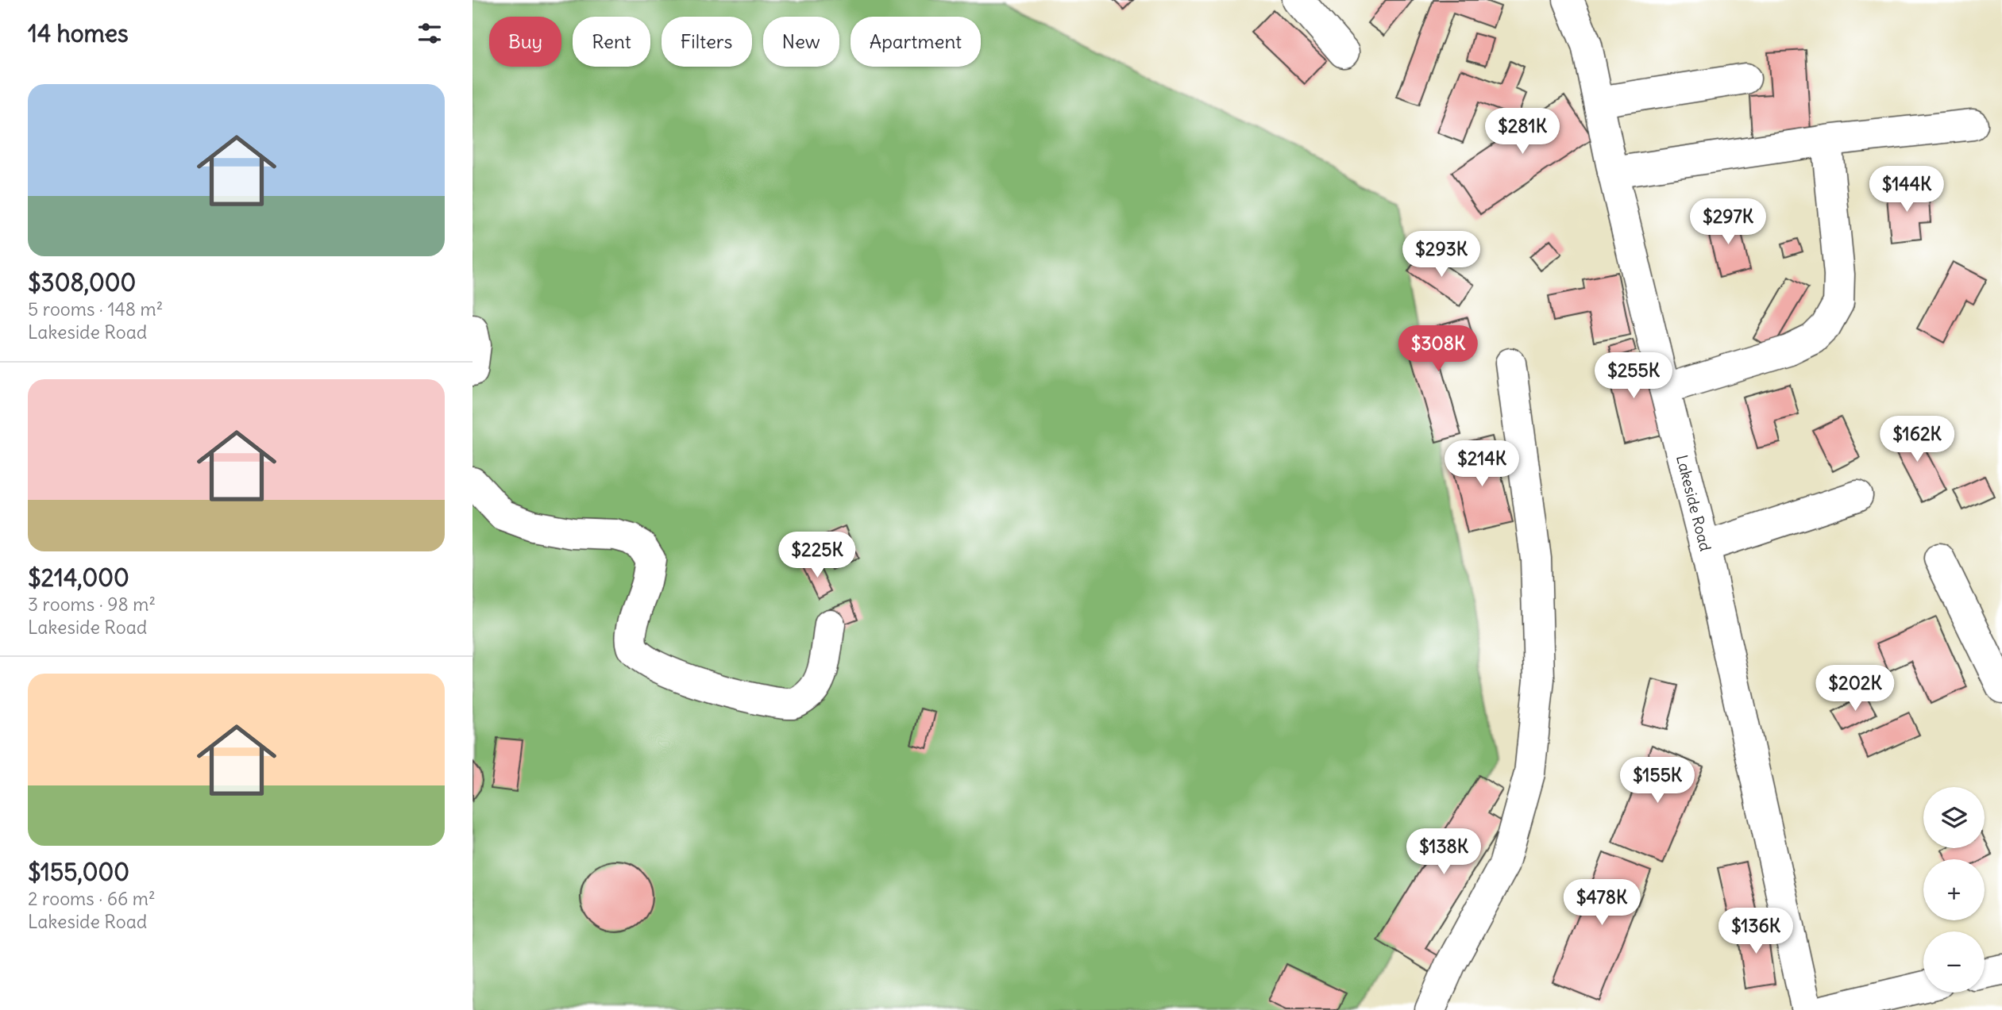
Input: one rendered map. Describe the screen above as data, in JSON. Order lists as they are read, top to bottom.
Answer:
{
  "streets": {
    "street": ["Lakeside Road"]
  },
  "page": {
    "heading": "14 homes",
    "chip": [
      "Buy",
      "Rent",
      "Filters",
      "New",
      "Apartment"
    ],
    "list": [
      {
        "name": "$308,000",
        "note": "5 rooms · 148 m² · Lakeside Road"
      },
      {
        "name": "$214,000",
        "note": "3 rooms · 98 m² · Lakeside Road"
      },
      {
        "name": "$155,000",
        "note": "2 rooms · 66 m² · Lakeside Road"
      }
    ],
    "price": [
      "$281K",
      "$144K",
      "$297K",
      "$293K",
      "$308K",
      "$255K",
      "$162K",
      "$214K",
      "$225K",
      "$202K",
      "$155K",
      "$138K",
      "$478K",
      "$136K"
    ],
    "map_buttons": ["+", "−"]
  }
}
